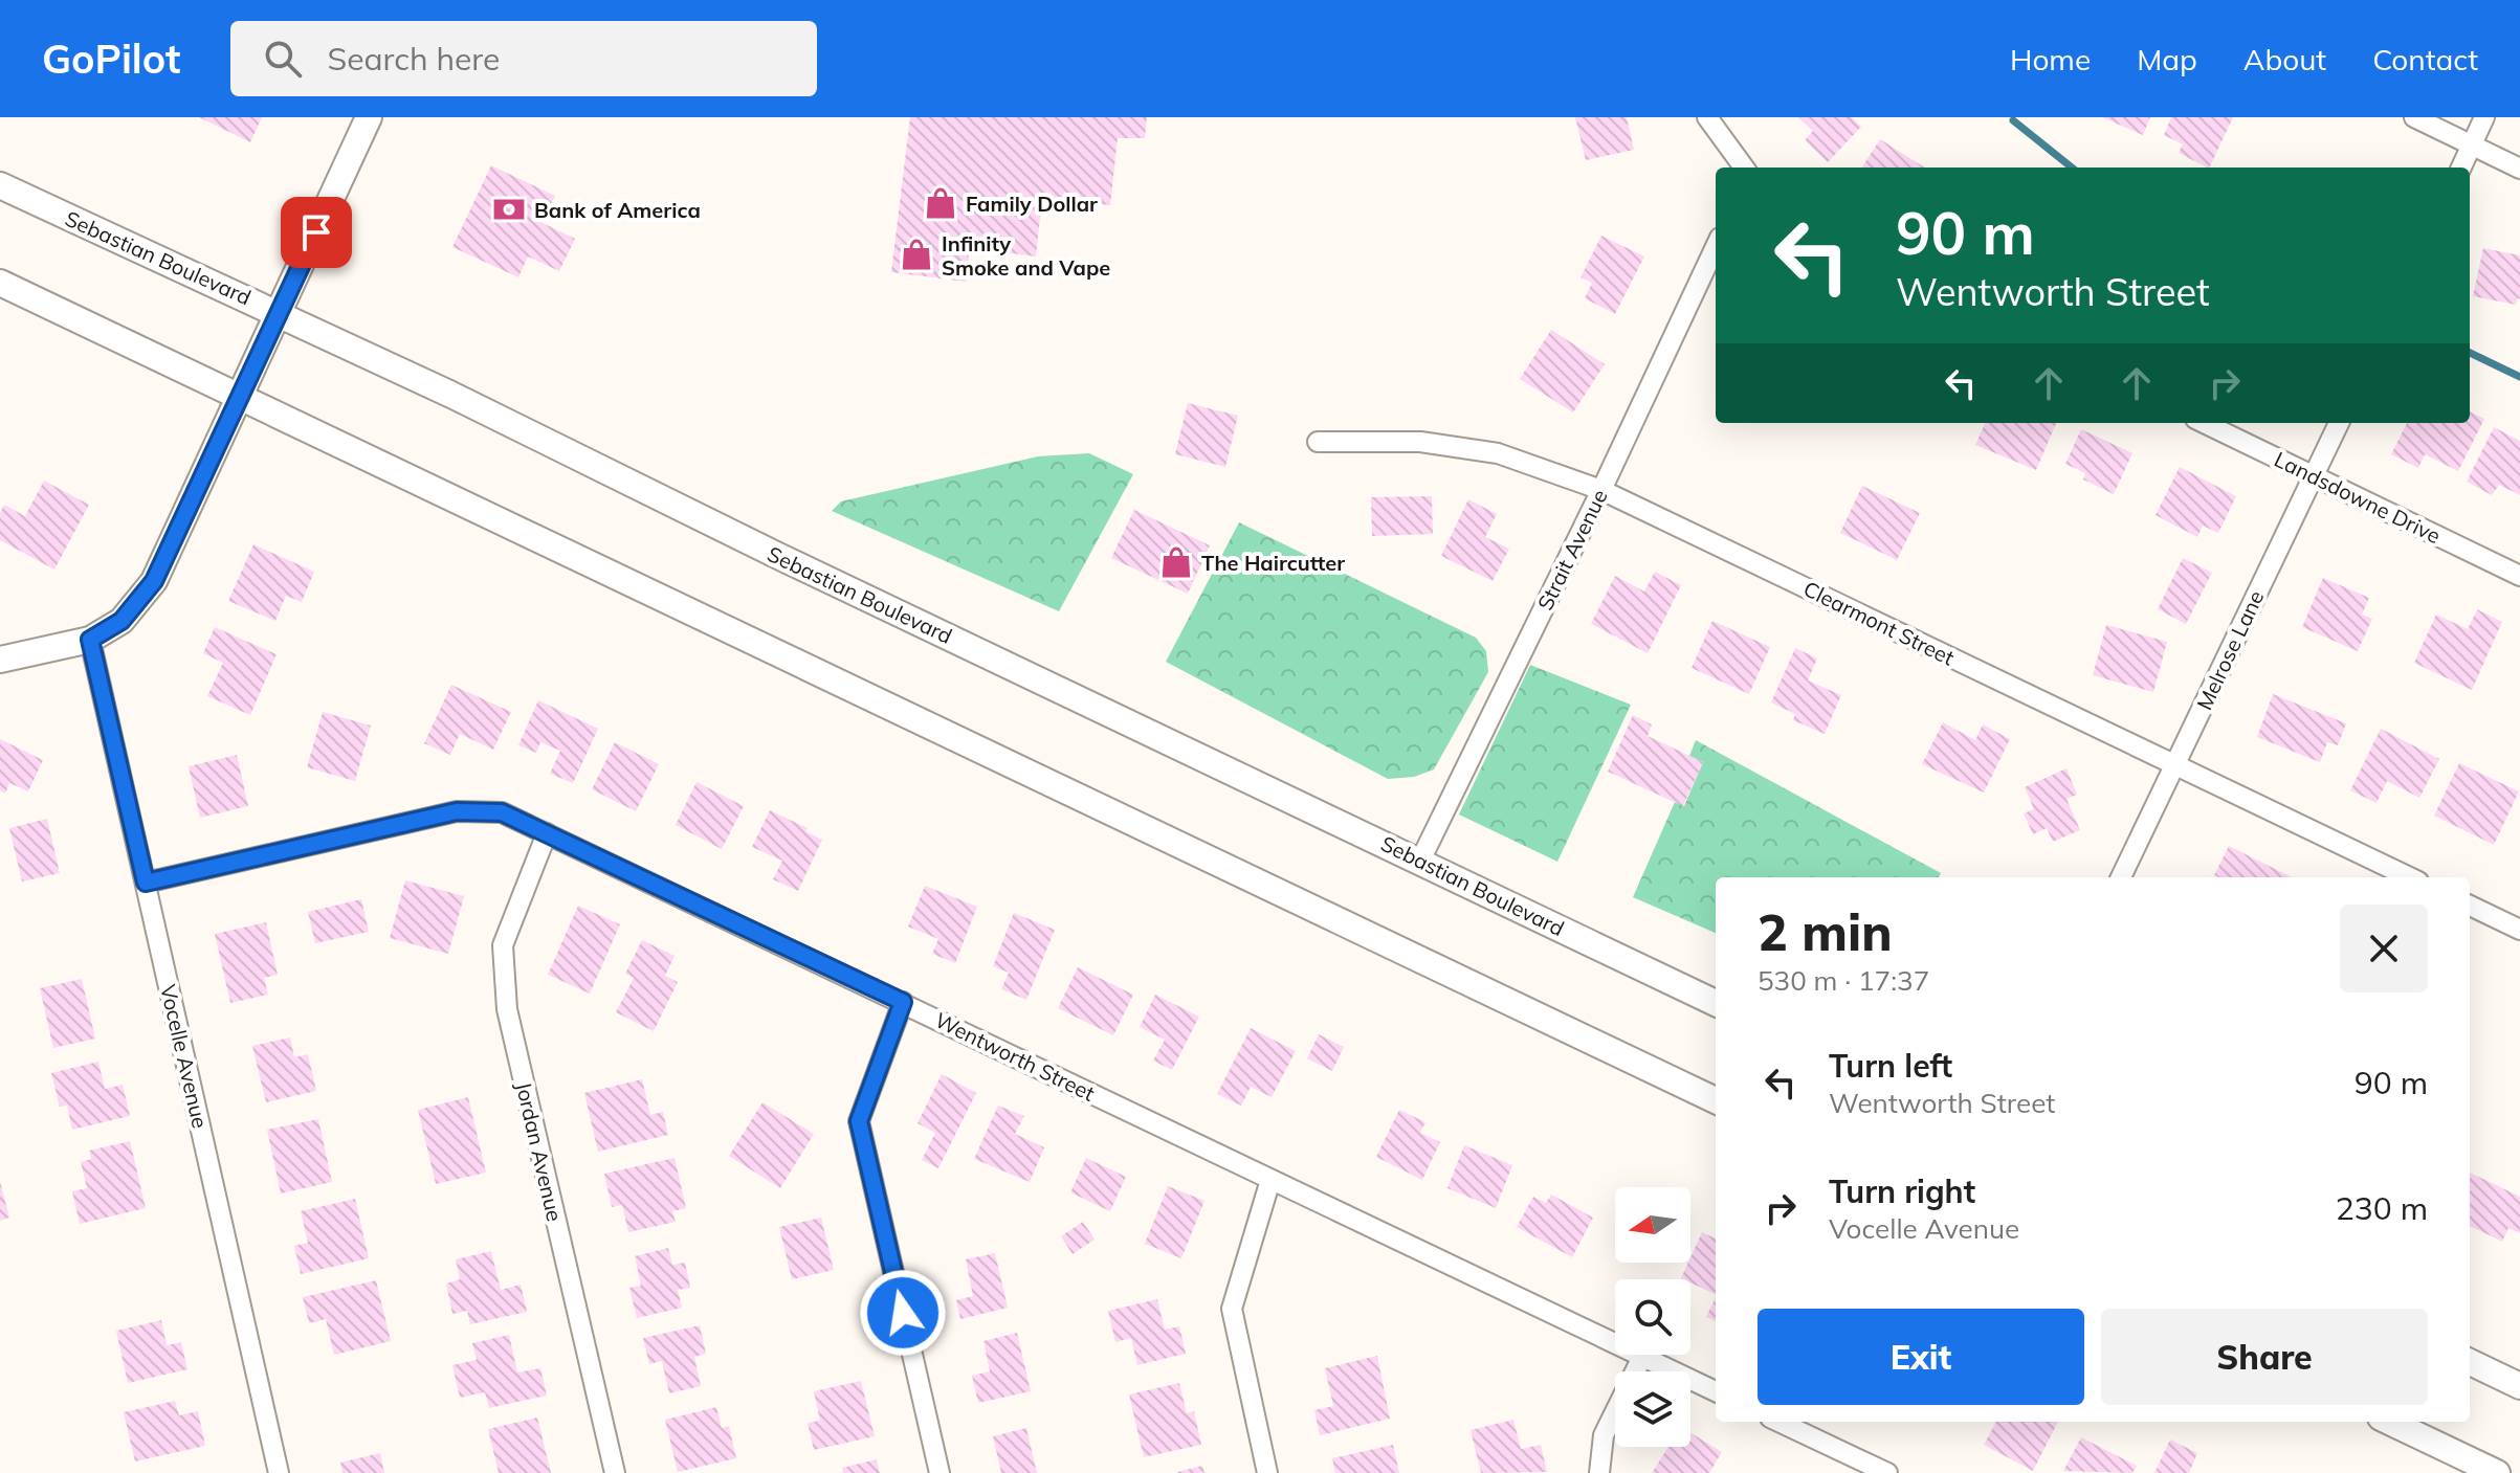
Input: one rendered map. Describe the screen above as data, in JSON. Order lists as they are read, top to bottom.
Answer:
{
  "streets": {
    "main road": ["Sebastian Boulevard"],
    "street": [
      "Landsdowne Drive",
      "Strait Avenue",
      "Clearmont Street",
      "Melrose Lane",
      "Vocelle Avenue",
      "Wentworth Street",
      "Jordan Avenue"
    ]
  },
  "crossings": [
    ["Sebastian Boulevard", "Strait Avenue"],
    ["Landsdowne Drive", "Melrose Lane"],
    ["Strait Avenue", "Clearmont Street"],
    ["Clearmont Street", "Melrose Lane"],
    ["Vocelle Avenue", "Wentworth Street"],
    ["Wentworth Street", "Jordan Avenue"]
  ],
  "places": {
    "shop": ["Family Dollar", "Infinity Smoke and Vape", "The Haircutter"],
    "bank": ["Bank of America"]
  },
  "north": "left",
  "page": {
    "header": "GoPilot",
    "search": "Search here",
    "nav": [
      "Home",
      "Map",
      "About",
      "Contact"
    ],
    "turn": ["90 m", "Wentworth Street"],
    "heading": ["2 min", "530 m · 17:37"],
    "list": [
      {
        "name": "Turn left",
        "note": "Wentworth Street",
        "value": "90 m"
      },
      {
        "name": "Turn right",
        "note": "Vocelle Avenue",
        "value": "230 m"
      }
    ],
    "buttons": ["Exit", "Share"]
  }
}
